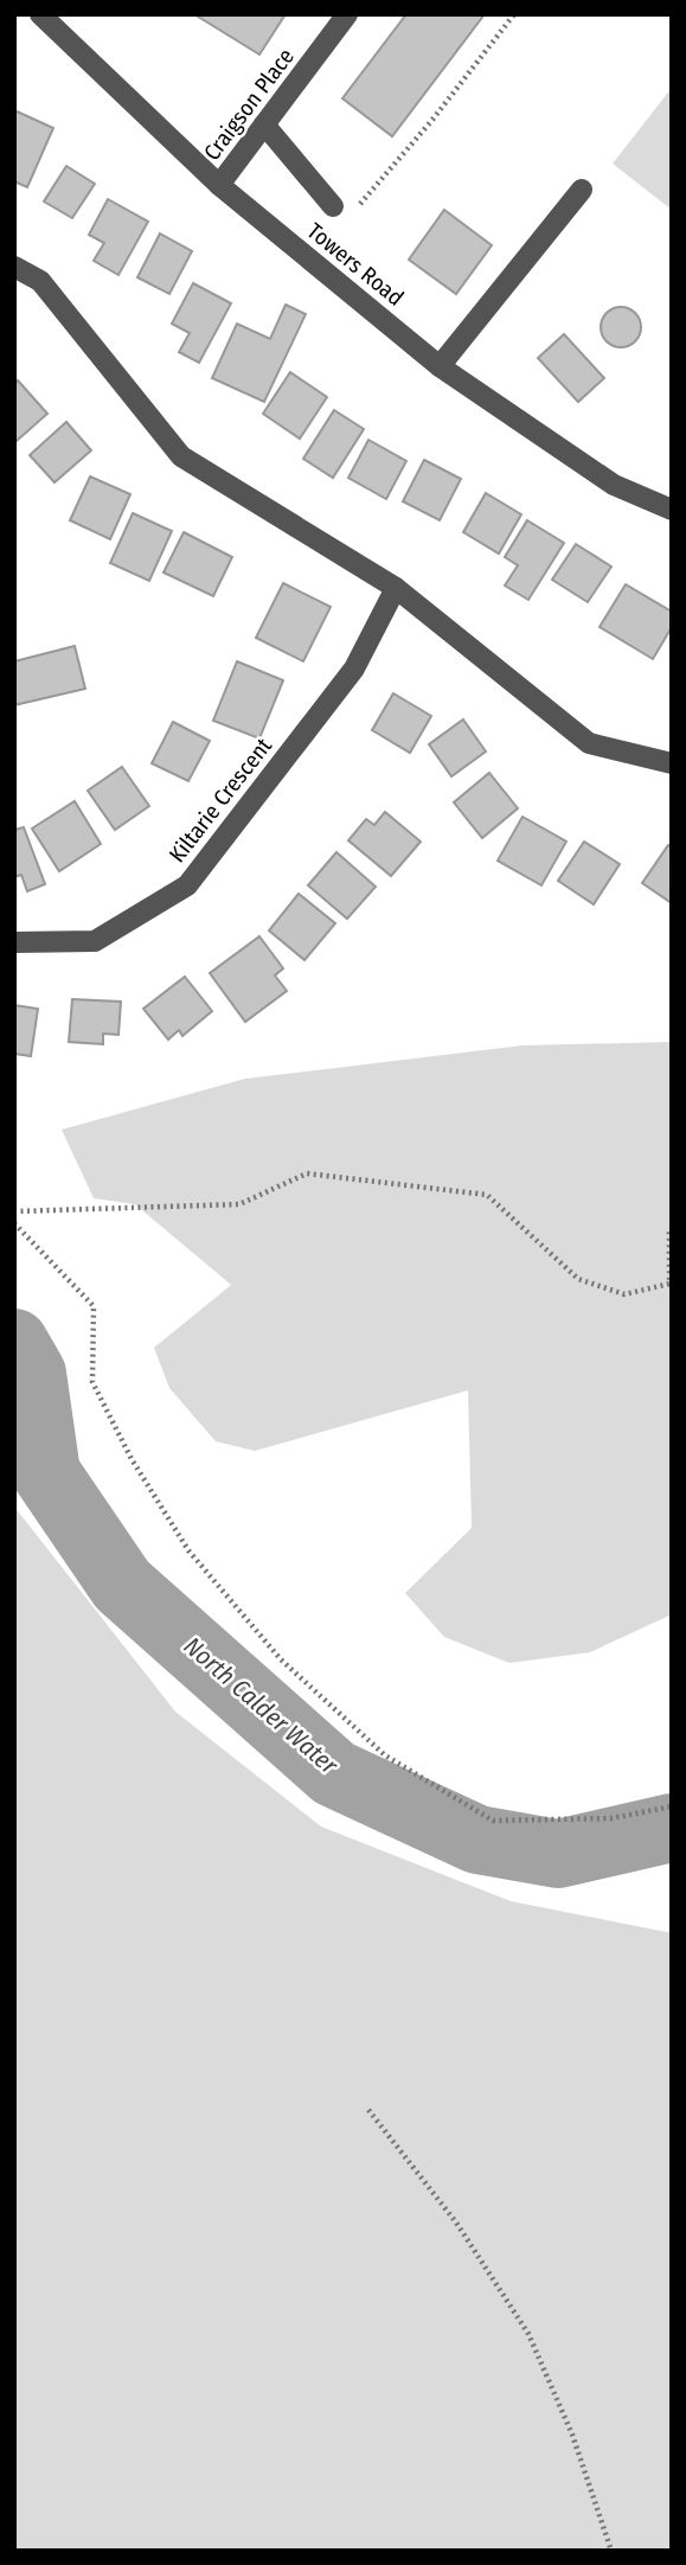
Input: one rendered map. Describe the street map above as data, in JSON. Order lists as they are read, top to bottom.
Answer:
{
  "streets": {
    "street": ["Craigson Place", "Towers Road", "Kiltarie Crescent"]
  },
  "crossings": [
    ["Craigson Place", "Towers Road"]
  ],
  "water": ["North Calder Water"]
}
